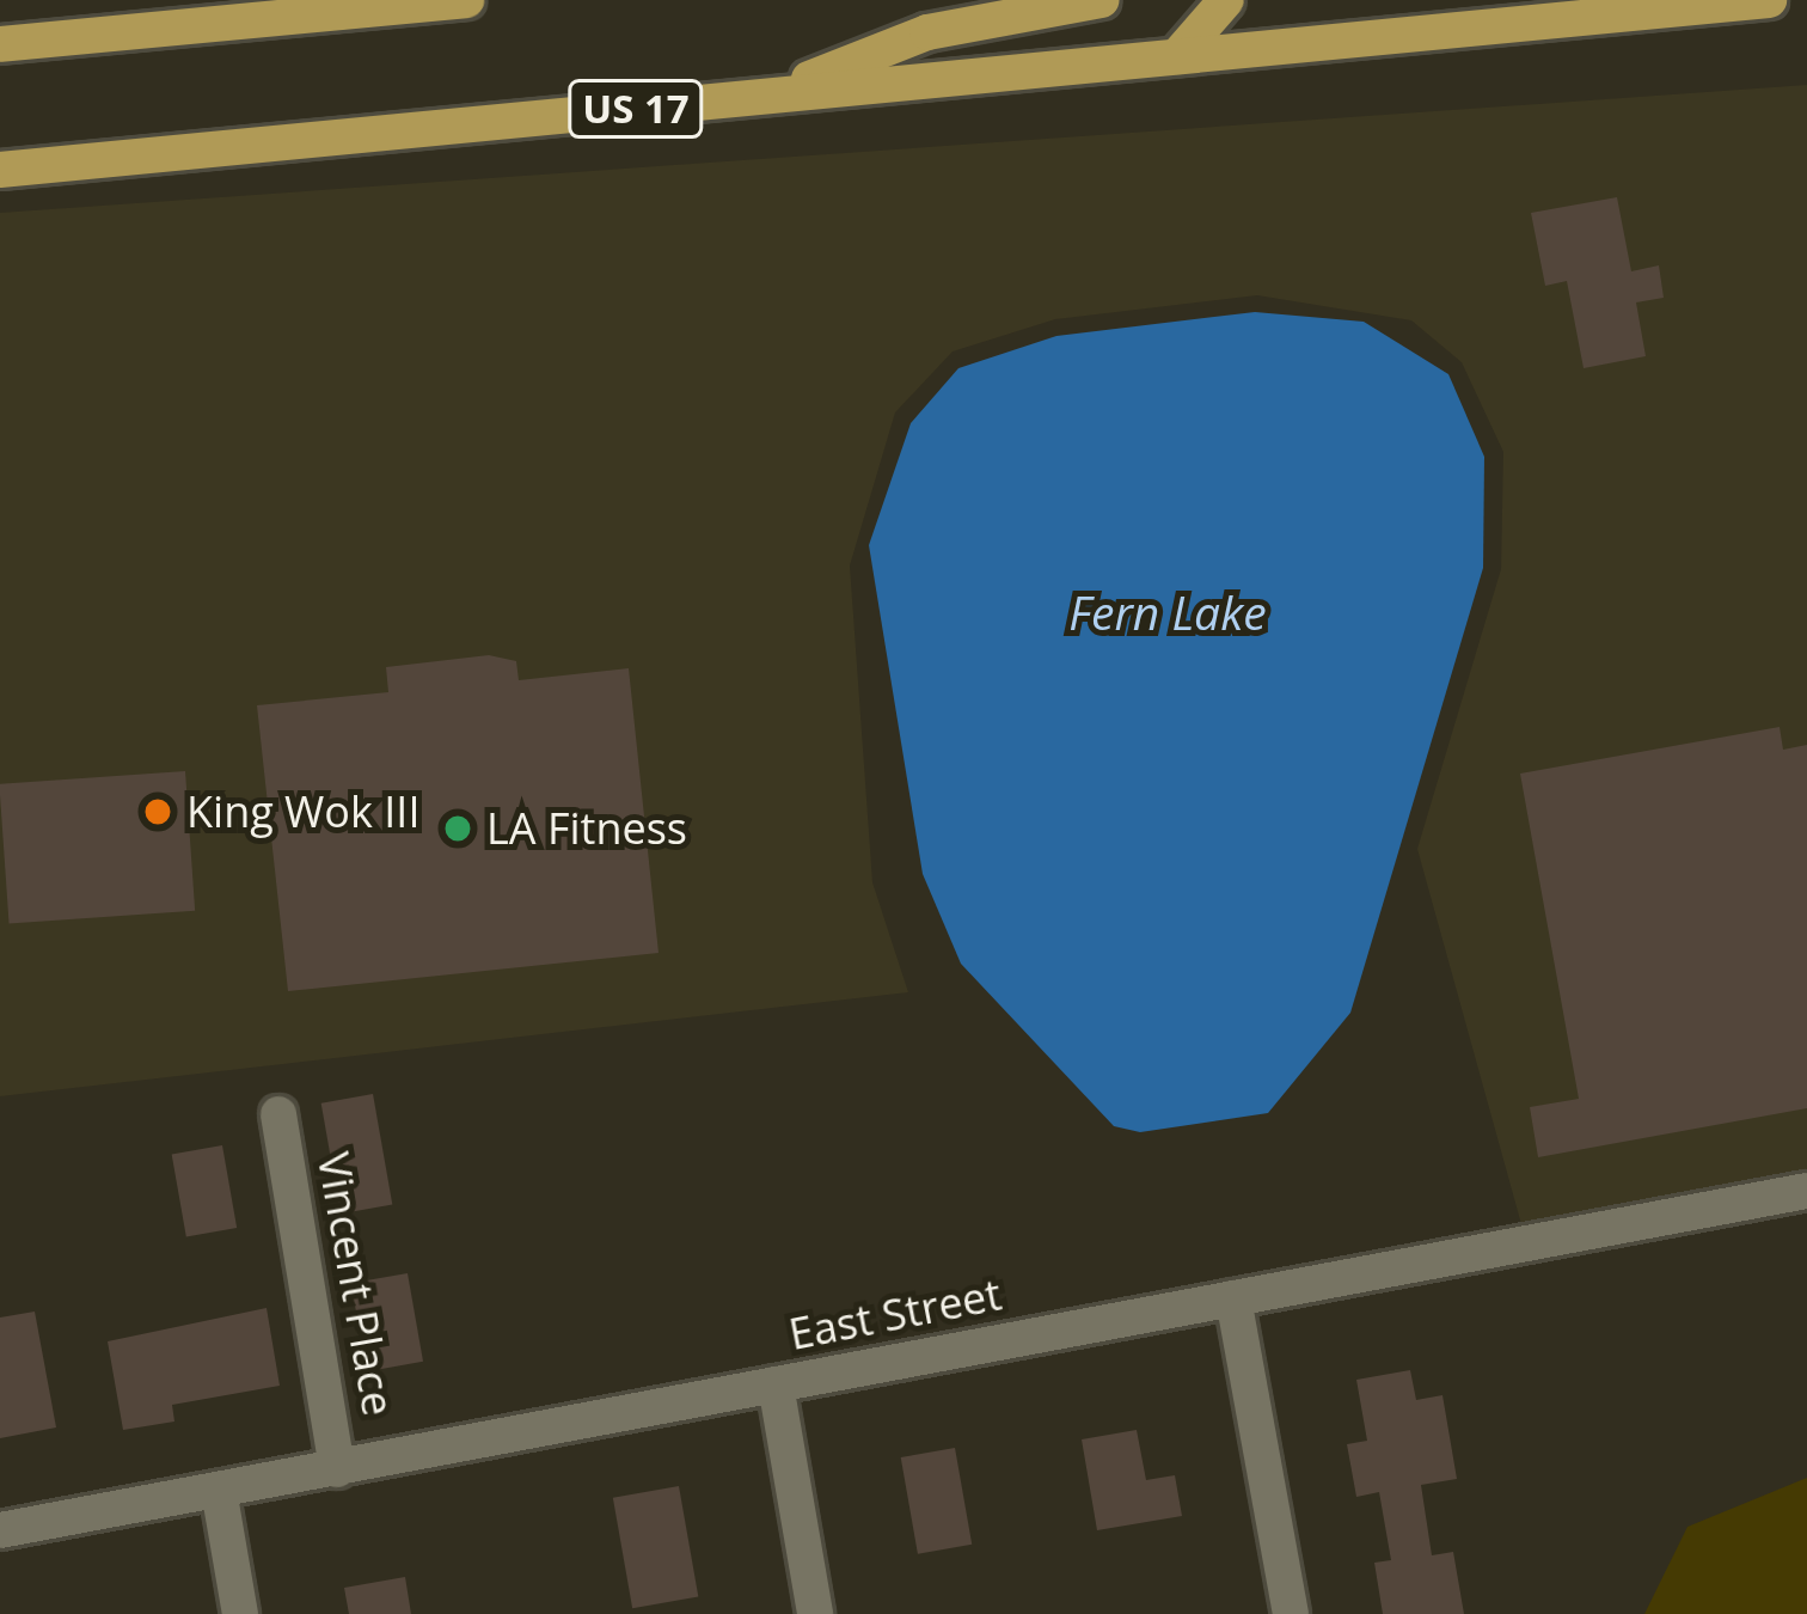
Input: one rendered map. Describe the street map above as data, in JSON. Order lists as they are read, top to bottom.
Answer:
{
  "streets": {
    "main road": ["US 17"],
    "street": ["Vincent Place", "East Street"]
  },
  "crossings": [
    ["Vincent Place", "East Street"]
  ],
  "water": ["Fern Lake"],
  "places": ["King Wok III", "LA Fitness"]
}
